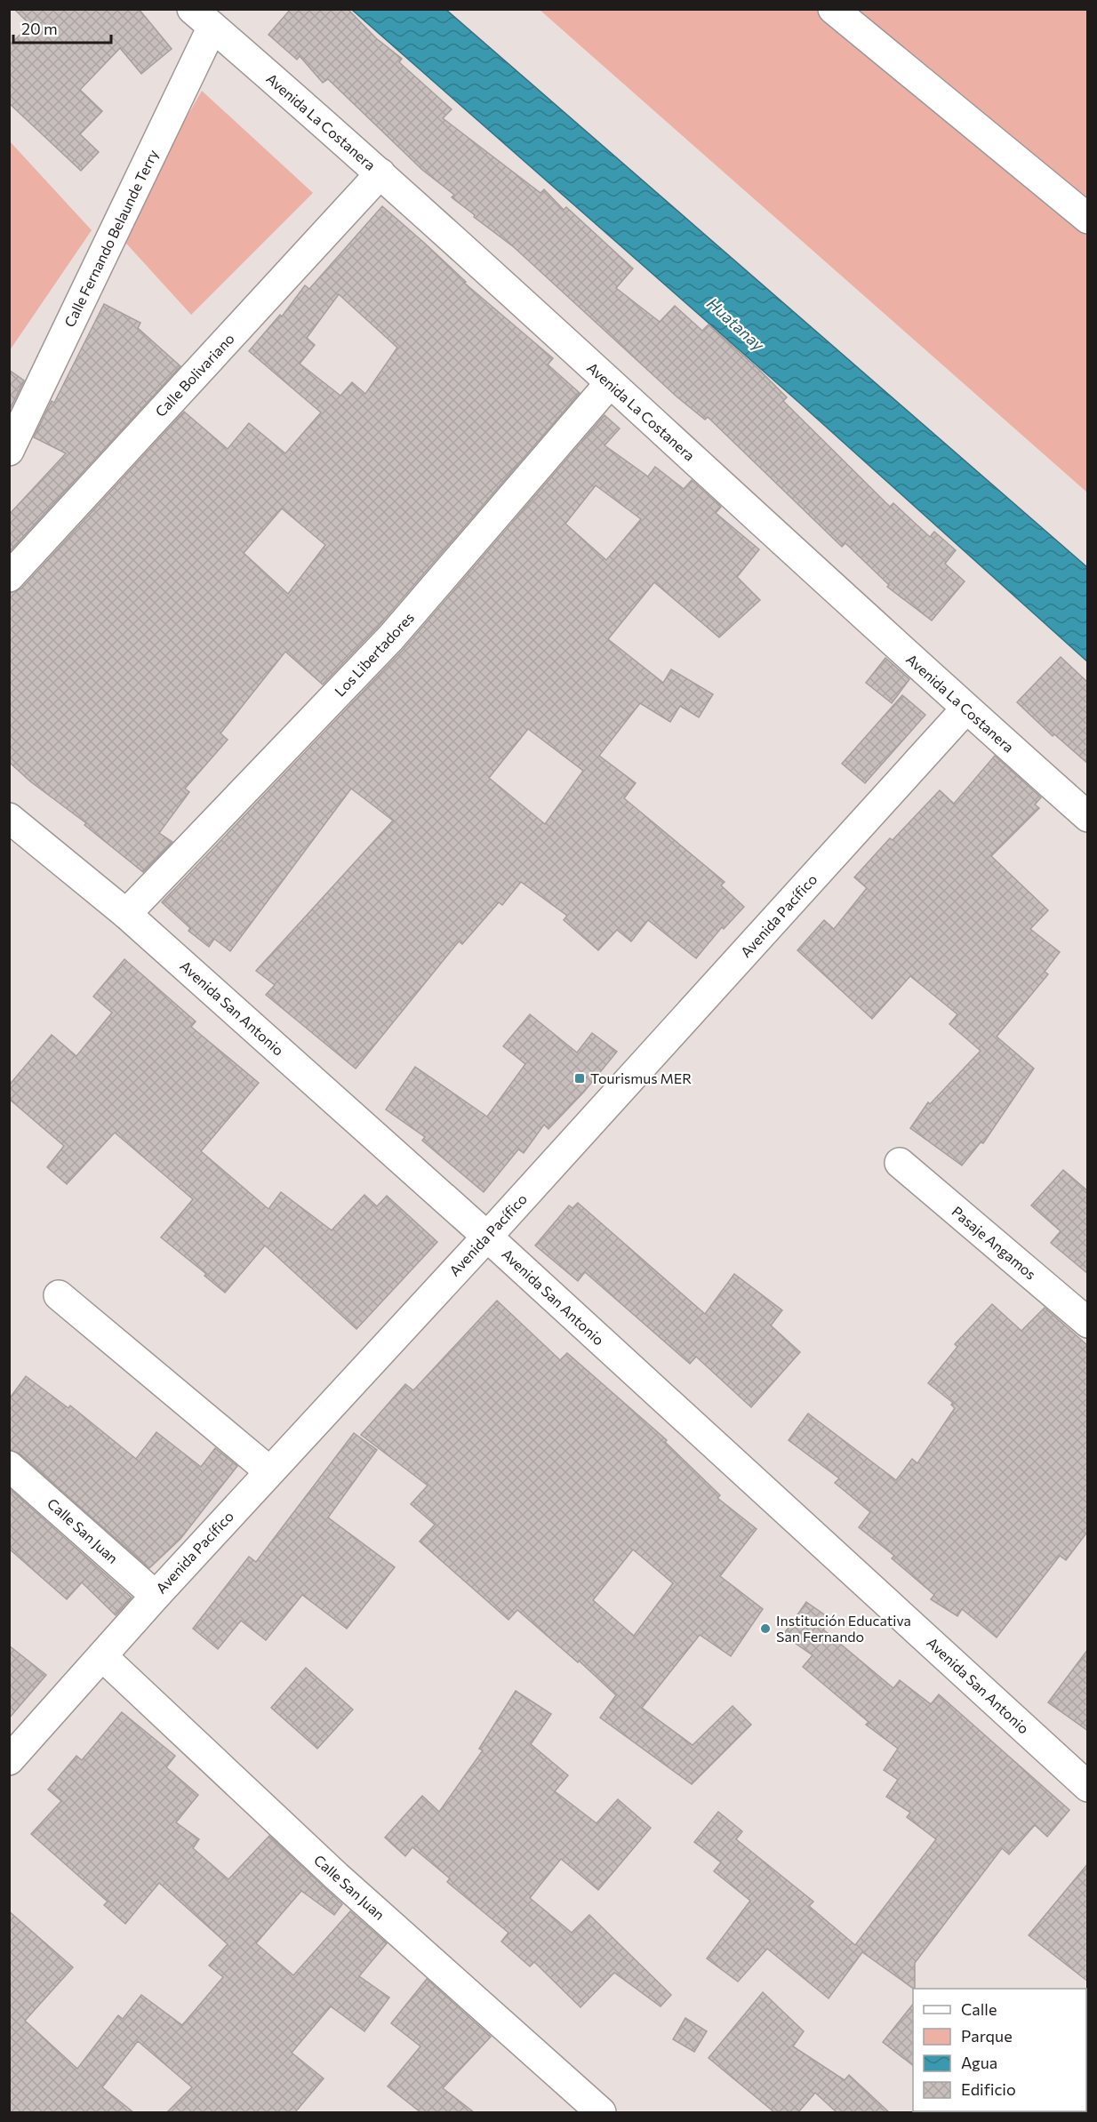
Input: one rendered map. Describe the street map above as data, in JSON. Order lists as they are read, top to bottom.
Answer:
{
  "streets": {
    "street": [
      "Avenida La Costanera",
      "Calle Fernando Belaunde Terry",
      "Calle Bolivariano",
      "Los Libertadores",
      "Avenida Pacífico",
      "Avenida San Antonio",
      "Pasaje Angamos",
      "Calle San Juan"
    ]
  },
  "crossings": [
    ["Avenida La Costanera", "Calle Fernando Belaunde Terry"],
    ["Avenida La Costanera", "Calle Bolivariano"],
    ["Avenida La Costanera", "Los Libertadores"],
    ["Avenida La Costanera", "Avenida Pacífico"],
    ["Los Libertadores", "Avenida San Antonio"],
    ["Avenida Pacífico", "Avenida San Antonio"],
    ["Avenida Pacífico", "Calle San Juan"]
  ],
  "water": ["Huatanay"],
  "places": {
    "transit": ["Tourismus MER"],
    "other": ["Institución Educativa San Fernando"]
  },
  "legend": [
    "Calle",
    "Parque",
    "Agua",
    "Edificio"
  ],
  "scale_bar": "20 m"
}
